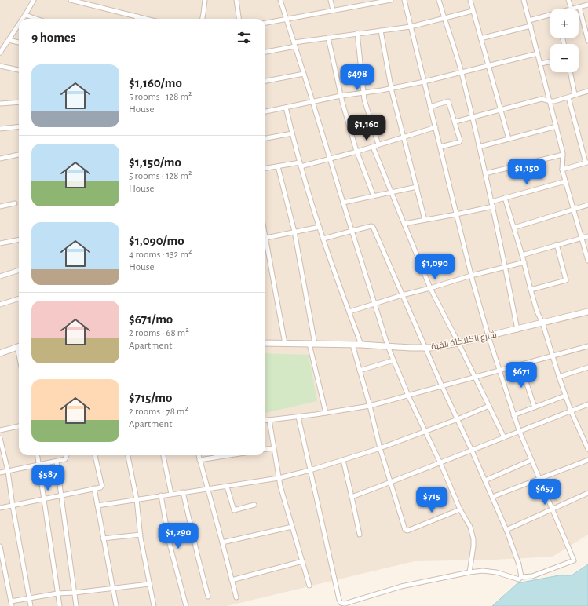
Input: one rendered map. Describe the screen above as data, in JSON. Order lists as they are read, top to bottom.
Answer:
{
  "streets": {
    "street": ["شارع الكلاكلة القبة"]
  },
  "page": {
    "map_buttons": ["+", "−"],
    "heading": "9 homes",
    "list": [
      {
        "name": "$1,160/mo",
        "note": "5 rooms · 128 m² · House"
      },
      {
        "name": "$1,150/mo",
        "note": "5 rooms · 128 m² · House"
      },
      {
        "name": "$1,090/mo",
        "note": "4 rooms · 132 m² · House"
      },
      {
        "name": "$671/mo",
        "note": "2 rooms · 68 m² · Apartment"
      },
      {
        "name": "$715/mo",
        "note": "2 rooms · 78 m² · Apartment"
      }
    ],
    "price": [
      "$498",
      "$1,160",
      "$1,150",
      "$1,090",
      "$671",
      "$587",
      "$657",
      "$715",
      "$1,290"
    ]
  }
}
